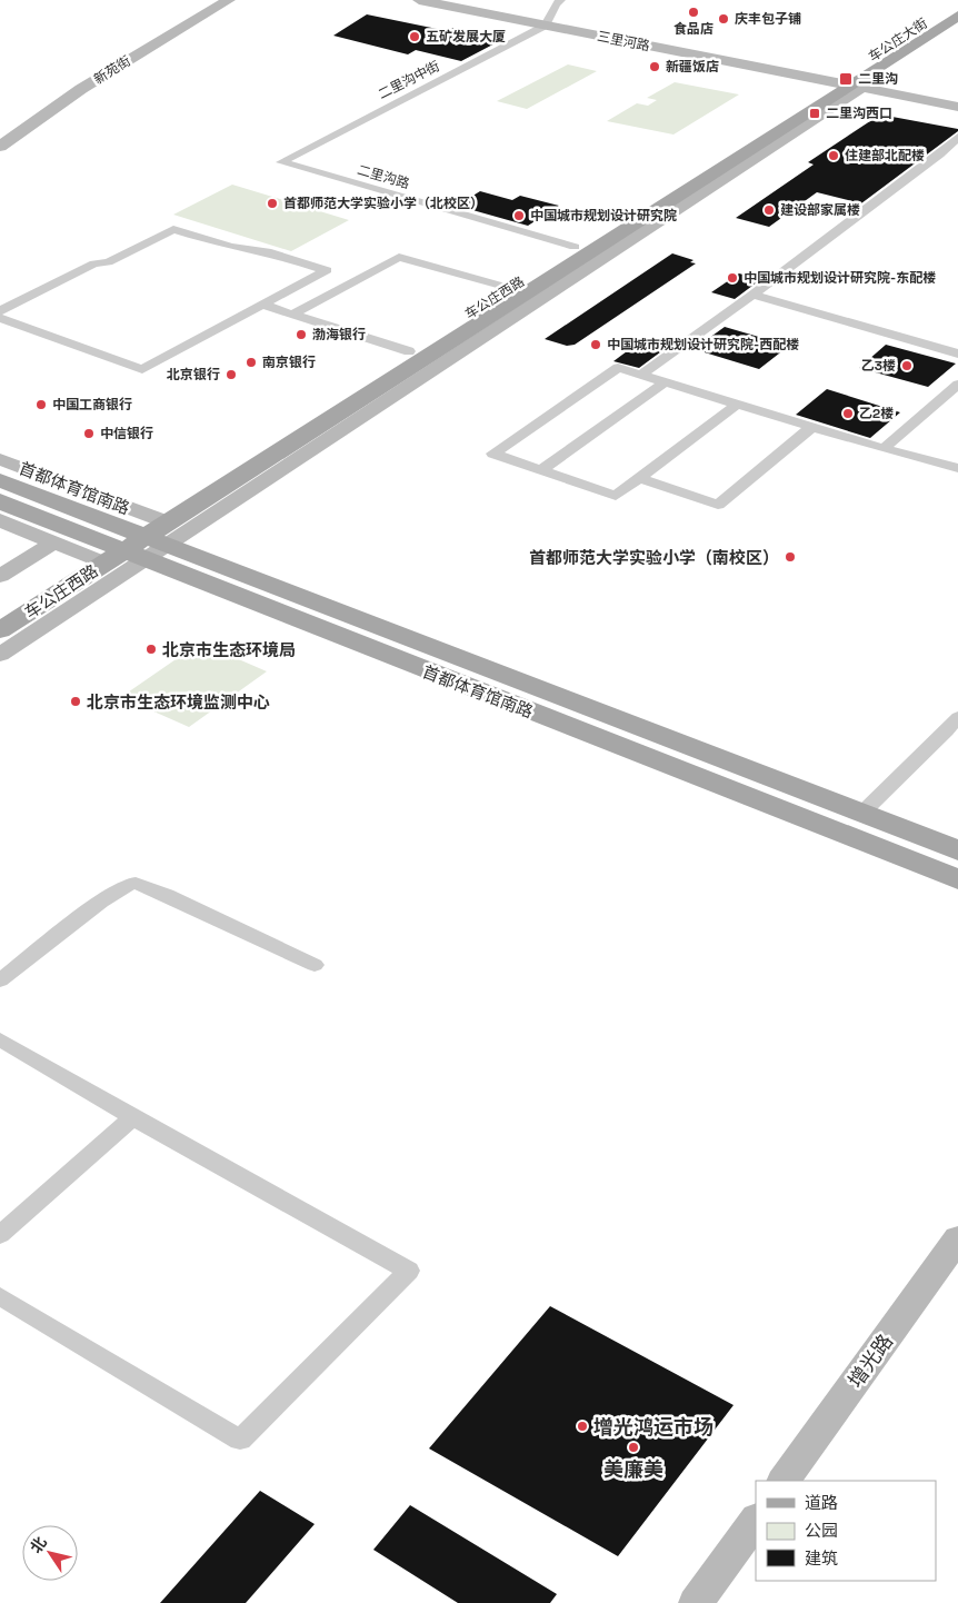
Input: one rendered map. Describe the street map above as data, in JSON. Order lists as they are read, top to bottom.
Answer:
{
  "streets": {
    "main road": ["车公庄大街", "车公庄西路", "首都体育馆南路"],
    "street": [
      "三里河路",
      "新苑街",
      "二里沟中街",
      "二里沟路",
      "增光路"
    ]
  },
  "crossings": [
    ["车公庄大街", "三里河路"],
    ["车公庄大街", "车公庄西路"],
    ["三里河路", "二里沟中街"],
    ["三里河路", "车公庄西路"],
    ["二里沟中街", "二里沟路"],
    ["二里沟路", "车公庄西路"],
    ["车公庄西路", "首都体育馆南路"]
  ],
  "places": {
    "other": [
      "食品店",
      "庆丰包子铺",
      "五矿发展大厦",
      "新疆饭店",
      "住建部北配楼",
      "首都师范大学实验小学（北校区）",
      "建设部家属楼",
      "中国城市规划设计研究院",
      "中国城市规划设计研究院-东配楼",
      "渤海银行",
      "中国城市规划设计研究院-西配楼",
      "南京银行",
      "乙3楼",
      "北京银行",
      "中国工商银行",
      "乙2楼",
      "中信银行",
      "首都师范大学实验小学（南校区）",
      "北京市生态环境局",
      "北京市生态环境监测中心",
      "增光鸿运市场",
      "美廉美"
    ],
    "transit": ["二里沟", "二里沟西口"]
  },
  "legend": ["道路", "公园", "建筑"],
  "north": "top left"
}
